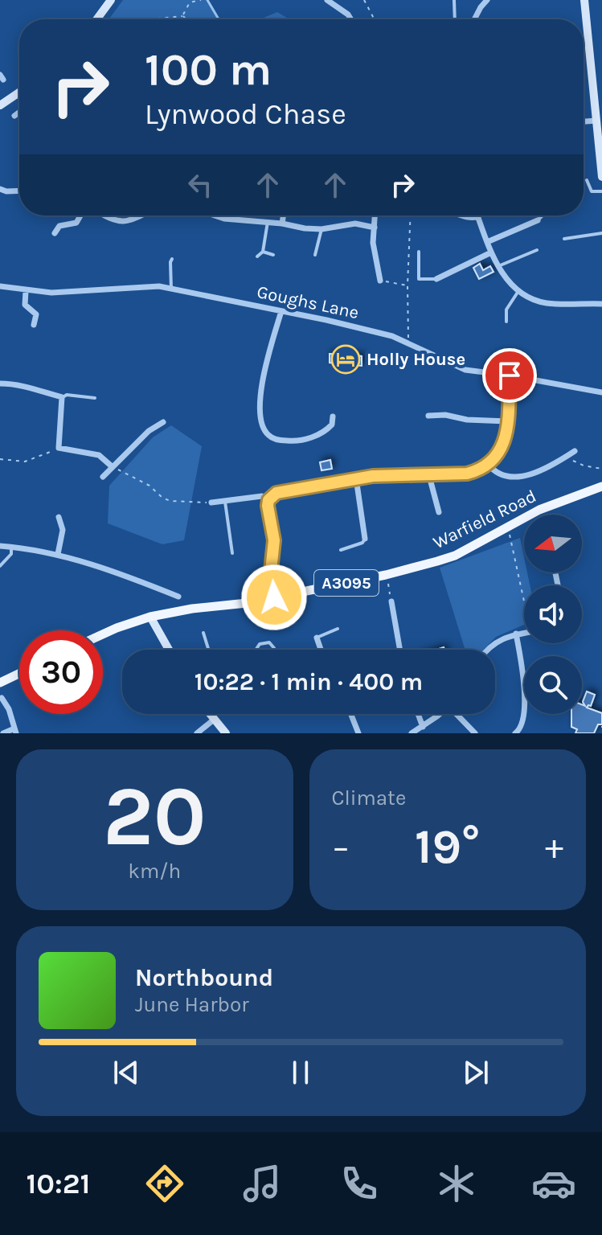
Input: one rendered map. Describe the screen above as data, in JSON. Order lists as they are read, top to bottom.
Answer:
{
  "streets": {
    "main road": ["Warfield Road", "A3095"],
    "street": ["Goughs Lane"]
  },
  "places": {
    "hotel": ["Holly House"]
  },
  "north": "left",
  "page": {
    "turn": ["100 m", "Lynwood Chase"],
    "limit": "30",
    "trip": "10:22 · 1 min · 400 m",
    "tile": [
      ["20", "km/h"],
      "Climate"
    ],
    "heat": ["−", "19°", "+"],
    "song": ["Northbound", "June Harbor"],
    "tabs": "10:21"
  }
}
